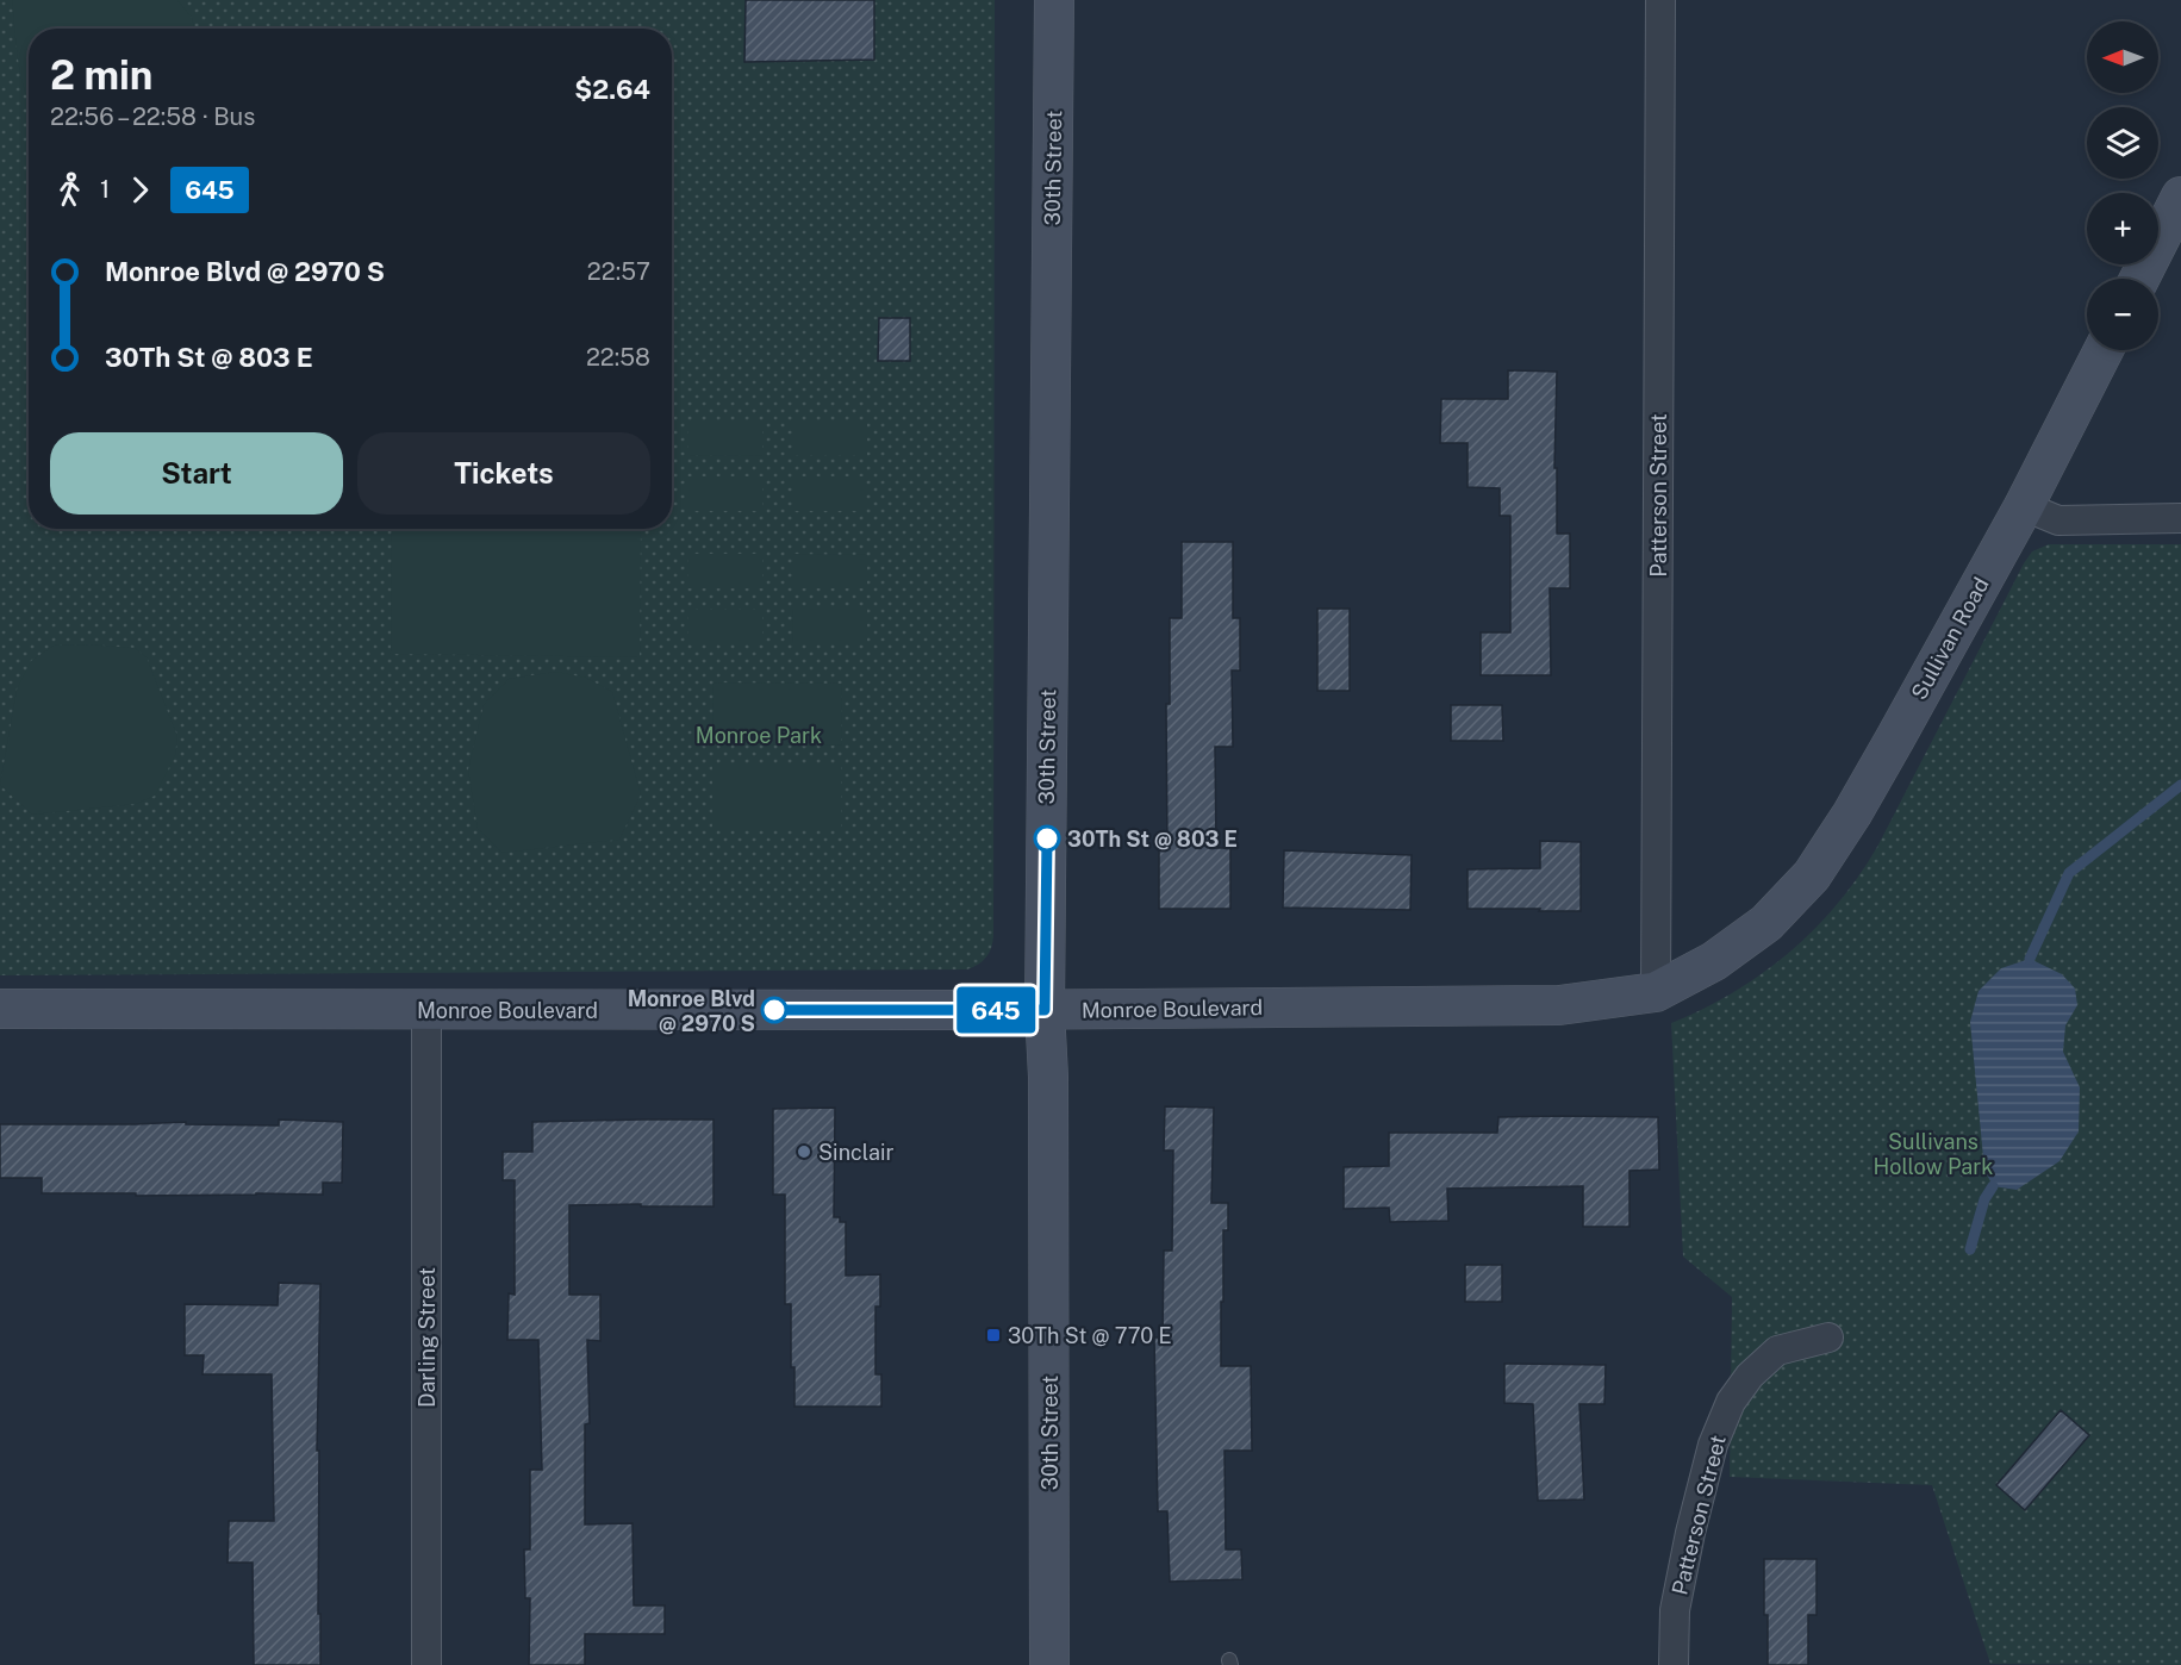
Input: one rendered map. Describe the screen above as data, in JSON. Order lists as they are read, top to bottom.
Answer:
{
  "streets": {
    "street": [
      "30th Street",
      "Patterson Street",
      "Sullivan Road",
      "Monroe Boulevard",
      "Darling Street"
    ]
  },
  "crossings": [
    ["30th Street", "Monroe Boulevard"],
    ["Patterson Street", "Monroe Boulevard"],
    ["Sullivan Road", "Monroe Boulevard"],
    ["Monroe Boulevard", "Darling Street"]
  ],
  "parks": ["Monroe Park", "Sullivans Hollow Park"],
  "places": {
    "other": ["30Th St @ 803 E", "Monroe Blvd @ 2970 S", "Sinclair"],
    "transit": ["30Th St @ 770 E"]
  },
  "lines": ["bus line 645"],
  "north": "left",
  "page": {
    "on_map": "645",
    "map_buttons": ["+", "−"],
    "heading": ["2 min", "22:56 – 22:58 · Bus", "$2.64"],
    "legs": ["1", "645"],
    "list": [
      {
        "name": "Monroe Blvd @ 2970 S",
        "value": "22:57"
      },
      {
        "name": "30Th St @ 803 E",
        "value": "22:58"
      }
    ],
    "buttons": ["Start", "Tickets"]
  }
}
